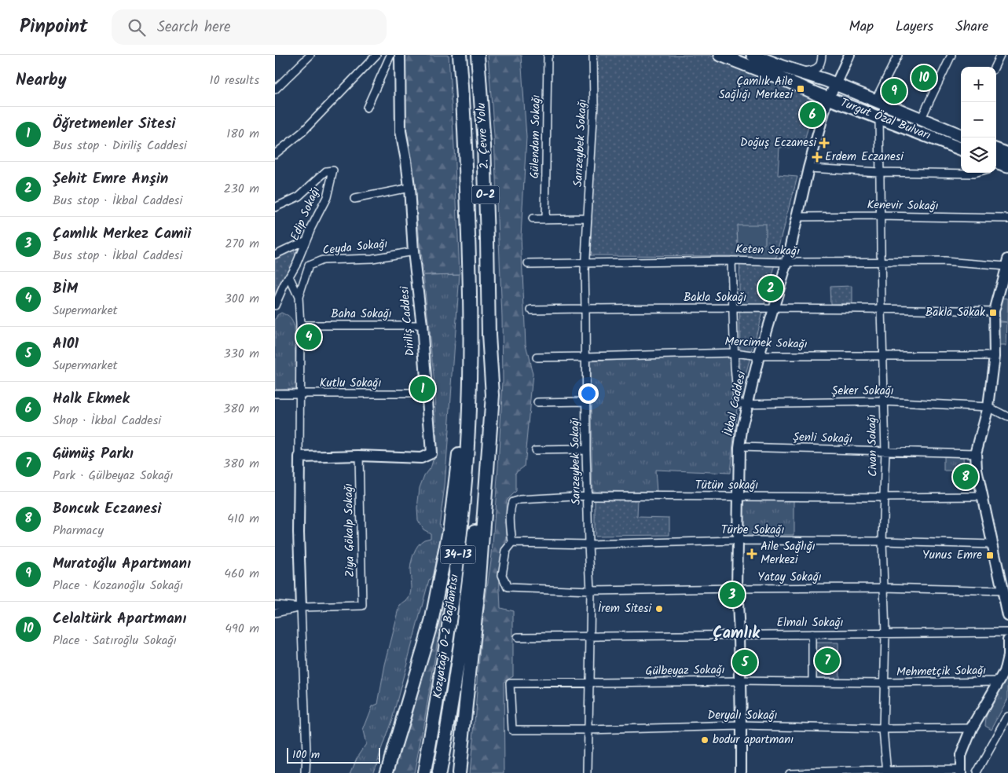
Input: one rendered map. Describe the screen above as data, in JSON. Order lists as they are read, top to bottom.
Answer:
{
  "streets": {
    "highway": [
      "2. Çevre Yolu",
      "O-2",
      "34-13",
      "Kozyatağı O-2 Bağlantısı"
    ],
    "main road": ["Turgut Özal Bulvarı"],
    "street": [
      "Gülendam Sokağı",
      "Sarızeybek Sokağı",
      "Kenevir Sokağı",
      "Edip Sokağı",
      "Ceyda Sokağı",
      "Keten Sokağı",
      "Bakla Sokağı",
      "Baha Sokağı",
      "Diriliş Caddesi",
      "Mercimek Sokağı",
      "Kutlu Sokağı",
      "Şeker Sokağı",
      "İkbal Caddesi",
      "Şenli Sokağı",
      "Civan Sokağı",
      "Tütün sokağı",
      "Ziya Gökalp Sokağı",
      "Türbe Sokağı",
      "Yatay Sokağı",
      "Elmalı Sokağı",
      "Gülbeyaz Sokağı",
      "Mehmetçik Sokağı",
      "Deryalı Sokağı"
    ]
  },
  "crossings": [
    ["Turgut Özal Bulvarı", "İkbal Caddesi"],
    ["Turgut Özal Bulvarı", "Civan Sokağı"],
    ["2. Çevre Yolu", "Kozyatağı O-2 Bağlantısı"],
    ["Sarızeybek Sokağı", "Keten Sokağı"],
    ["Sarızeybek Sokağı", "Bakla Sokağı"],
    ["Sarızeybek Sokağı", "Mercimek Sokağı"],
    ["Sarızeybek Sokağı", "Tütün sokağı"],
    ["Sarızeybek Sokağı", "Türbe Sokağı"],
    ["Sarızeybek Sokağı", "Yatay Sokağı"],
    ["Sarızeybek Sokağı", "Elmalı Sokağı"],
    ["Sarızeybek Sokağı", "Gülbeyaz Sokağı"],
    ["Sarızeybek Sokağı", "Deryalı Sokağı"],
    ["Kenevir Sokağı", "İkbal Caddesi"],
    ["Kenevir Sokağı", "Civan Sokağı"],
    ["Ceyda Sokağı", "Diriliş Caddesi"],
    ["Keten Sokağı", "İkbal Caddesi"],
    ["Keten Sokağı", "Civan Sokağı"],
    ["Bakla Sokağı", "İkbal Caddesi"],
    ["Bakla Sokağı", "Civan Sokağı"],
    ["Baha Sokağı", "Diriliş Caddesi"],
    ["Diriliş Caddesi", "Kutlu Sokağı"],
    ["Diriliş Caddesi", "Ziya Gökalp Sokağı"],
    ["Mercimek Sokağı", "Şeker Sokağı"],
    ["Mercimek Sokağı", "İkbal Caddesi"],
    ["Mercimek Sokağı", "Civan Sokağı"],
    ["Şeker Sokağı", "İkbal Caddesi"],
    ["Şeker Sokağı", "Civan Sokağı"],
    ["İkbal Caddesi", "Şenli Sokağı"],
    ["İkbal Caddesi", "Tütün sokağı"],
    ["İkbal Caddesi", "Türbe Sokağı"],
    ["İkbal Caddesi", "Yatay Sokağı"],
    ["İkbal Caddesi", "Elmalı Sokağı"],
    ["İkbal Caddesi", "Gülbeyaz Sokağı"],
    ["İkbal Caddesi", "Deryalı Sokağı"],
    ["Şenli Sokağı", "Civan Sokağı"],
    ["Civan Sokağı", "Tütün sokağı"],
    ["Civan Sokağı", "Türbe Sokağı"],
    ["Civan Sokağı", "Yatay Sokağı"],
    ["Civan Sokağı", "Elmalı Sokağı"],
    ["Civan Sokağı", "Gülbeyaz Sokağı"],
    ["Civan Sokağı", "Mehmetçik Sokağı"],
    ["Civan Sokağı", "Deryalı Sokağı"],
    ["Tütün sokağı", "Türbe Sokağı"],
    ["Tütün sokağı", "Yatay Sokağı"],
    ["Türbe Sokağı", "Yatay Sokağı"],
    ["Gülbeyaz Sokağı", "Mehmetçik Sokağı"],
    ["Gülbeyaz Sokağı", "Deryalı Sokağı"]
  ],
  "districts": ["Çamlık"],
  "places": {
    "transit": ["Çamlık Aile Sağlığı Merkezi", "Bakla Sokak", "Yunus Emre"],
    "health": ["Doğuş Eczanesi", "Erdem Eczanesi", "Aile Sağlığı Merkezi"],
    "other": ["İrem Sitesi", "bodur apartmanı"]
  },
  "scale_bar": "100 m",
  "page": {
    "header": "Pinpoint",
    "search": "Search here",
    "nav": ["Map", "Layers", "Share"],
    "heading": ["Nearby", "10 results"],
    "pins": [
      "10",
      "9",
      "6",
      "2",
      "4",
      "1",
      "8",
      "3",
      "7",
      "5"
    ],
    "map_buttons": ["+", "−"],
    "list": [
      {
        "mark": "1",
        "name": "Öğretmenler Sitesi",
        "note": "Bus stop · Diriliş Caddesi",
        "value": "180 m"
      },
      {
        "mark": "2",
        "name": "Şehit Emre Anşin",
        "note": "Bus stop · İkbal Caddesi",
        "value": "230 m"
      },
      {
        "mark": "3",
        "name": "Çamlık Merkez Camii",
        "note": "Bus stop · İkbal Caddesi",
        "value": "270 m"
      },
      {
        "mark": "4",
        "name": "BİM",
        "note": "Supermarket",
        "value": "300 m"
      },
      {
        "mark": "5",
        "name": "A101",
        "note": "Supermarket",
        "value": "330 m"
      },
      {
        "mark": "6",
        "name": "Halk Ekmek",
        "note": "Shop · İkbal Caddesi",
        "value": "380 m"
      },
      {
        "mark": "7",
        "name": "Gümüş Parkı",
        "note": "Park · Gülbeyaz Sokağı",
        "value": "380 m"
      },
      {
        "mark": "8",
        "name": "Boncuk Eczanesi",
        "note": "Pharmacy",
        "value": "410 m"
      },
      {
        "mark": "9",
        "name": "Muratoğlu Apartmanı",
        "note": "Place · Kozanoğlu Sokağı",
        "value": "460 m"
      },
      {
        "mark": "10",
        "name": "Celaltürk Apartmanı",
        "note": "Place · Satıroğlu Sokağı",
        "value": "490 m"
      }
    ],
    "scale": "100 m"
  }
}
